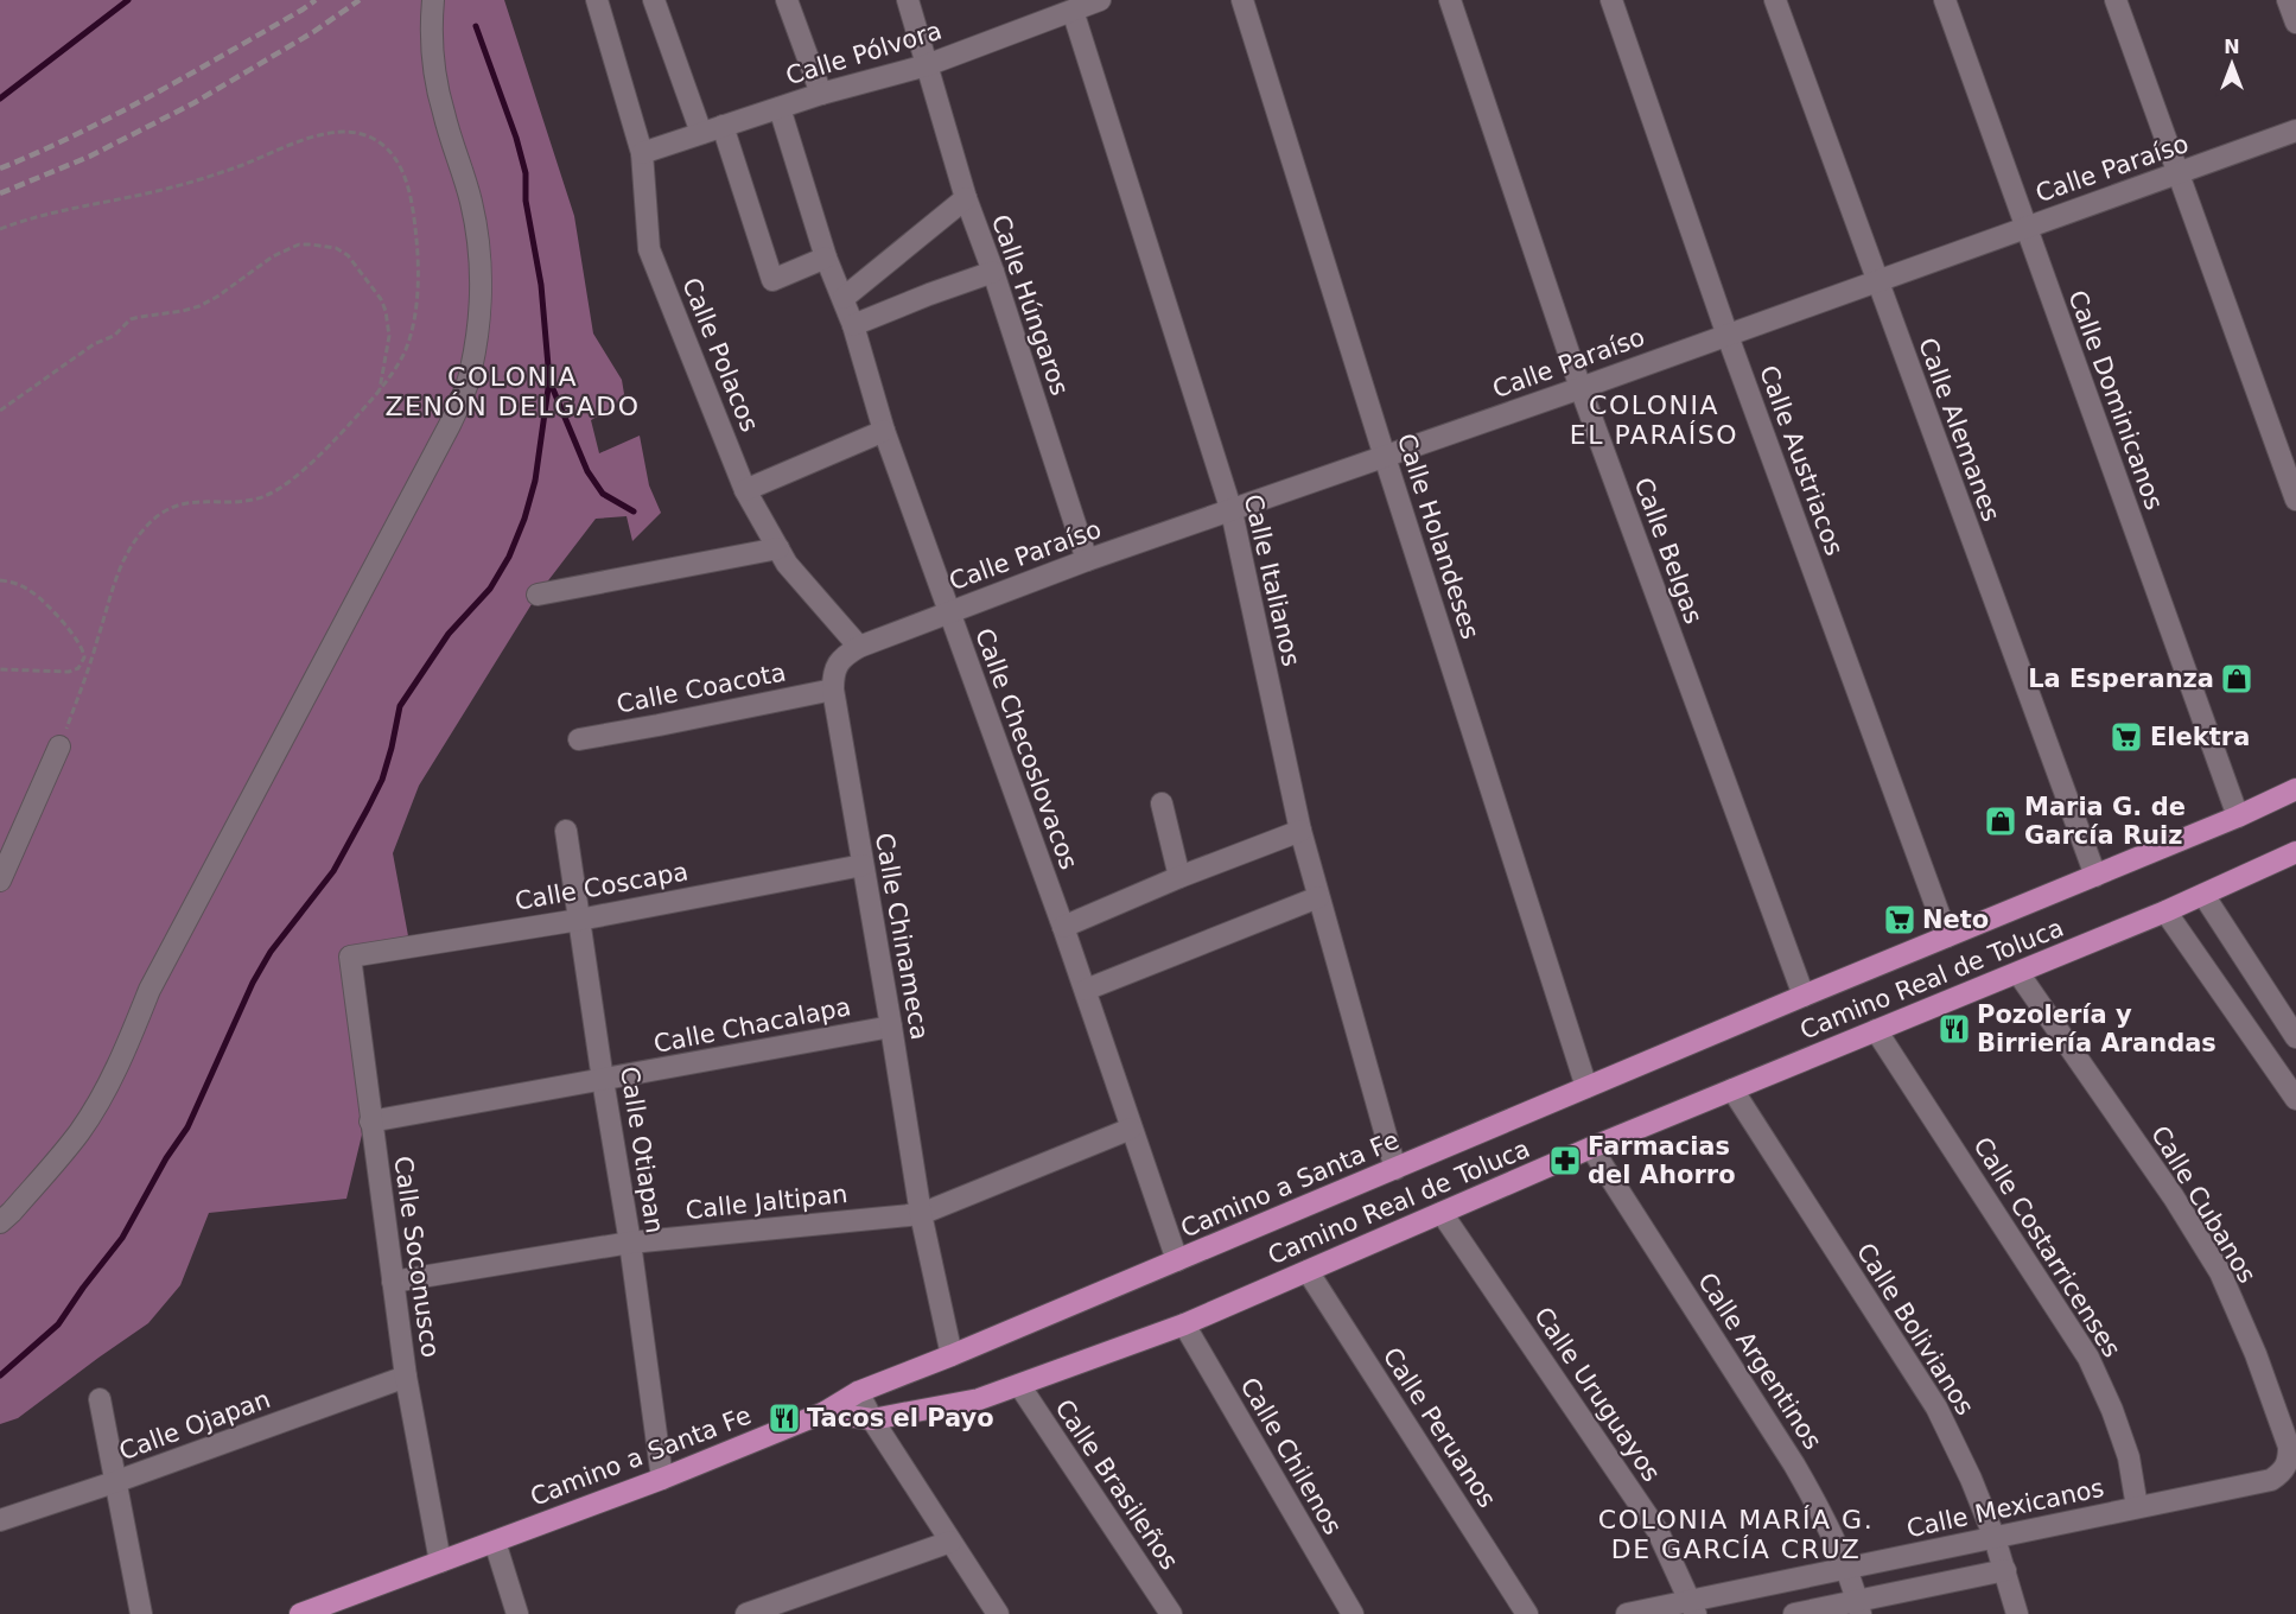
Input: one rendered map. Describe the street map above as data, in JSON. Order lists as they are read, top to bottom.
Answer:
{
  "streets": {
    "main road": ["Camino Real de Toluca", "Camino a Santa Fe"],
    "street": [
      "Calle Pólvora",
      "Calle Paraíso",
      "Calle Húngaros",
      "Calle Polacos",
      "Calle Dominicanos",
      "Calle Alemanes",
      "Calle Austriacos",
      "Calle Holandeses",
      "Calle Belgas",
      "Calle Italianos",
      "Calle Coacota",
      "Calle Checoslovacos",
      "Calle Coscapa",
      "Calle Chinameca",
      "Calle Chacalapa",
      "Calle Otiapan",
      "Calle Jaltipan",
      "Calle Cubanos",
      "Calle Costarricenses",
      "Calle Soconusco",
      "Calle Bolivianos",
      "Calle Argentinos",
      "Calle Uruguayos",
      "Calle Ojapan",
      "Calle Peruanos",
      "Calle Chilenos",
      "Calle Brasileños",
      "Calle Mexicanos"
    ]
  },
  "crossings": [
    ["Calle Pólvora", "Calle Húngaros"],
    ["Calle Pólvora", "Calle Polacos"],
    ["Calle Pólvora", "Calle Italianos"],
    ["Calle Pólvora", "Calle Checoslovacos"],
    ["Calle Paraíso", "Calle Húngaros"],
    ["Calle Paraíso", "Calle Dominicanos"],
    ["Calle Paraíso", "Calle Alemanes"],
    ["Calle Paraíso", "Calle Austriacos"],
    ["Calle Paraíso", "Calle Holandeses"],
    ["Calle Paraíso", "Calle Belgas"],
    ["Calle Paraíso", "Calle Italianos"],
    ["Calle Paraíso", "Calle Checoslovacos"],
    ["Calle Paraíso", "Calle Chinameca"],
    ["Calle Dominicanos", "Camino a Santa Fe"],
    ["Calle Alemanes", "Camino a Santa Fe"],
    ["Calle Austriacos", "Camino a Santa Fe"],
    ["Calle Holandeses", "Camino a Santa Fe"],
    ["Calle Belgas", "Camino a Santa Fe"],
    ["Calle Italianos", "Camino a Santa Fe"],
    ["Calle Coacota", "Calle Chinameca"],
    ["Calle Checoslovacos", "Camino a Santa Fe"],
    ["Calle Checoslovacos", "Calle Jaltipan"],
    ["Calle Coscapa", "Calle Chinameca"],
    ["Calle Coscapa", "Calle Otiapan"],
    ["Calle Coscapa", "Calle Soconusco"],
    ["Calle Chinameca", "Calle Chacalapa"],
    ["Calle Chinameca", "Camino a Santa Fe"],
    ["Calle Chinameca", "Calle Jaltipan"],
    ["Camino Real de Toluca", "Camino a Santa Fe"],
    ["Camino Real de Toluca", "Calle Cubanos"],
    ["Camino Real de Toluca", "Calle Costarricenses"],
    ["Camino Real de Toluca", "Calle Bolivianos"],
    ["Camino Real de Toluca", "Calle Argentinos"],
    ["Camino Real de Toluca", "Calle Uruguayos"],
    ["Camino Real de Toluca", "Calle Peruanos"],
    ["Camino Real de Toluca", "Calle Chilenos"],
    ["Camino Real de Toluca", "Calle Brasileños"],
    ["Calle Chacalapa", "Calle Otiapan"],
    ["Calle Chacalapa", "Calle Soconusco"],
    ["Calle Otiapan", "Camino a Santa Fe"],
    ["Calle Otiapan", "Calle Jaltipan"],
    ["Camino a Santa Fe", "Calle Soconusco"],
    ["Calle Jaltipan", "Calle Soconusco"],
    ["Calle Cubanos", "Calle Mexicanos"],
    ["Calle Costarricenses", "Calle Mexicanos"],
    ["Calle Soconusco", "Calle Ojapan"],
    ["Calle Bolivianos", "Calle Mexicanos"],
    ["Calle Argentinos", "Calle Mexicanos"],
    ["Calle Uruguayos", "Calle Mexicanos"]
  ],
  "districts": ["COLONIA ZENÓN DELGADO", "COLONIA EL PARAÍSO", "COLONIA MARÍA G. DE GARCÍA CRUZ"],
  "places": {
    "shop": ["La Esperanza", "Maria G. de García Ruiz"],
    "supermarket": ["Elektra", "Neto"],
    "restaurant": ["Pozolería y Birriería Arandas", "Tacos el Payo"],
    "pharmacy": ["Farmacias del Ahorro"]
  },
  "north": "top"
}
